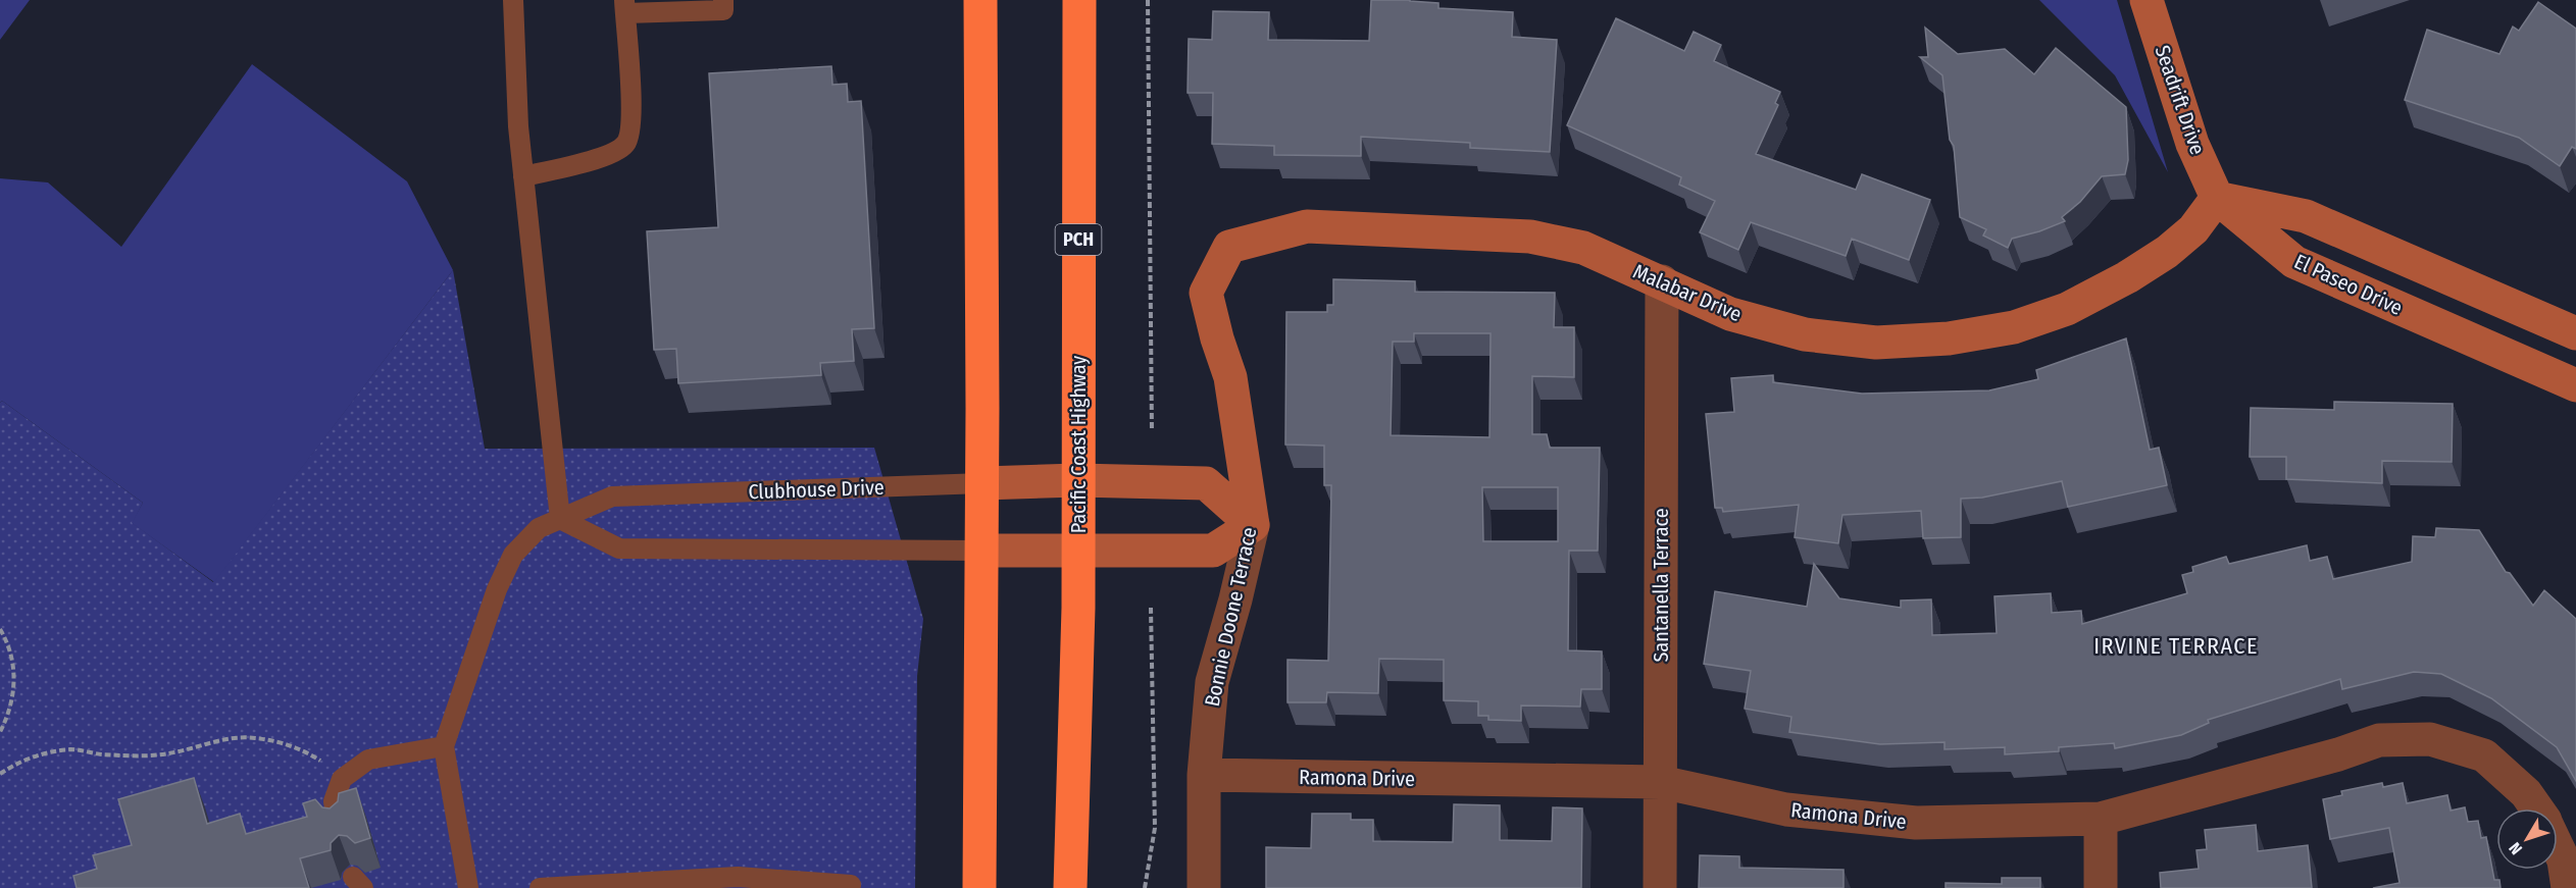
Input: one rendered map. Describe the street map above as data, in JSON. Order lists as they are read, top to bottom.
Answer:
{
  "streets": {
    "highway": ["PCH", "Pacific Coast Highway"],
    "street": [
      "Seadrift Drive",
      "El Paseo Drive",
      "Malabar Drive",
      "Clubhouse Drive",
      "Santanella Terrace",
      "Bonnie Doone Terrace",
      "Ramona Drive"
    ]
  },
  "crossings": [
    ["Seadrift Drive", "El Paseo Drive"],
    ["Seadrift Drive", "Malabar Drive"],
    ["El Paseo Drive", "Malabar Drive"],
    ["Malabar Drive", "Santanella Terrace"],
    ["Malabar Drive", "Bonnie Doone Terrace"],
    ["Pacific Coast Highway", "Clubhouse Drive"],
    ["Santanella Terrace", "Ramona Drive"],
    ["Bonnie Doone Terrace", "Ramona Drive"]
  ],
  "districts": ["IRVINE TERRACE"],
  "north": "bottom left"
}
